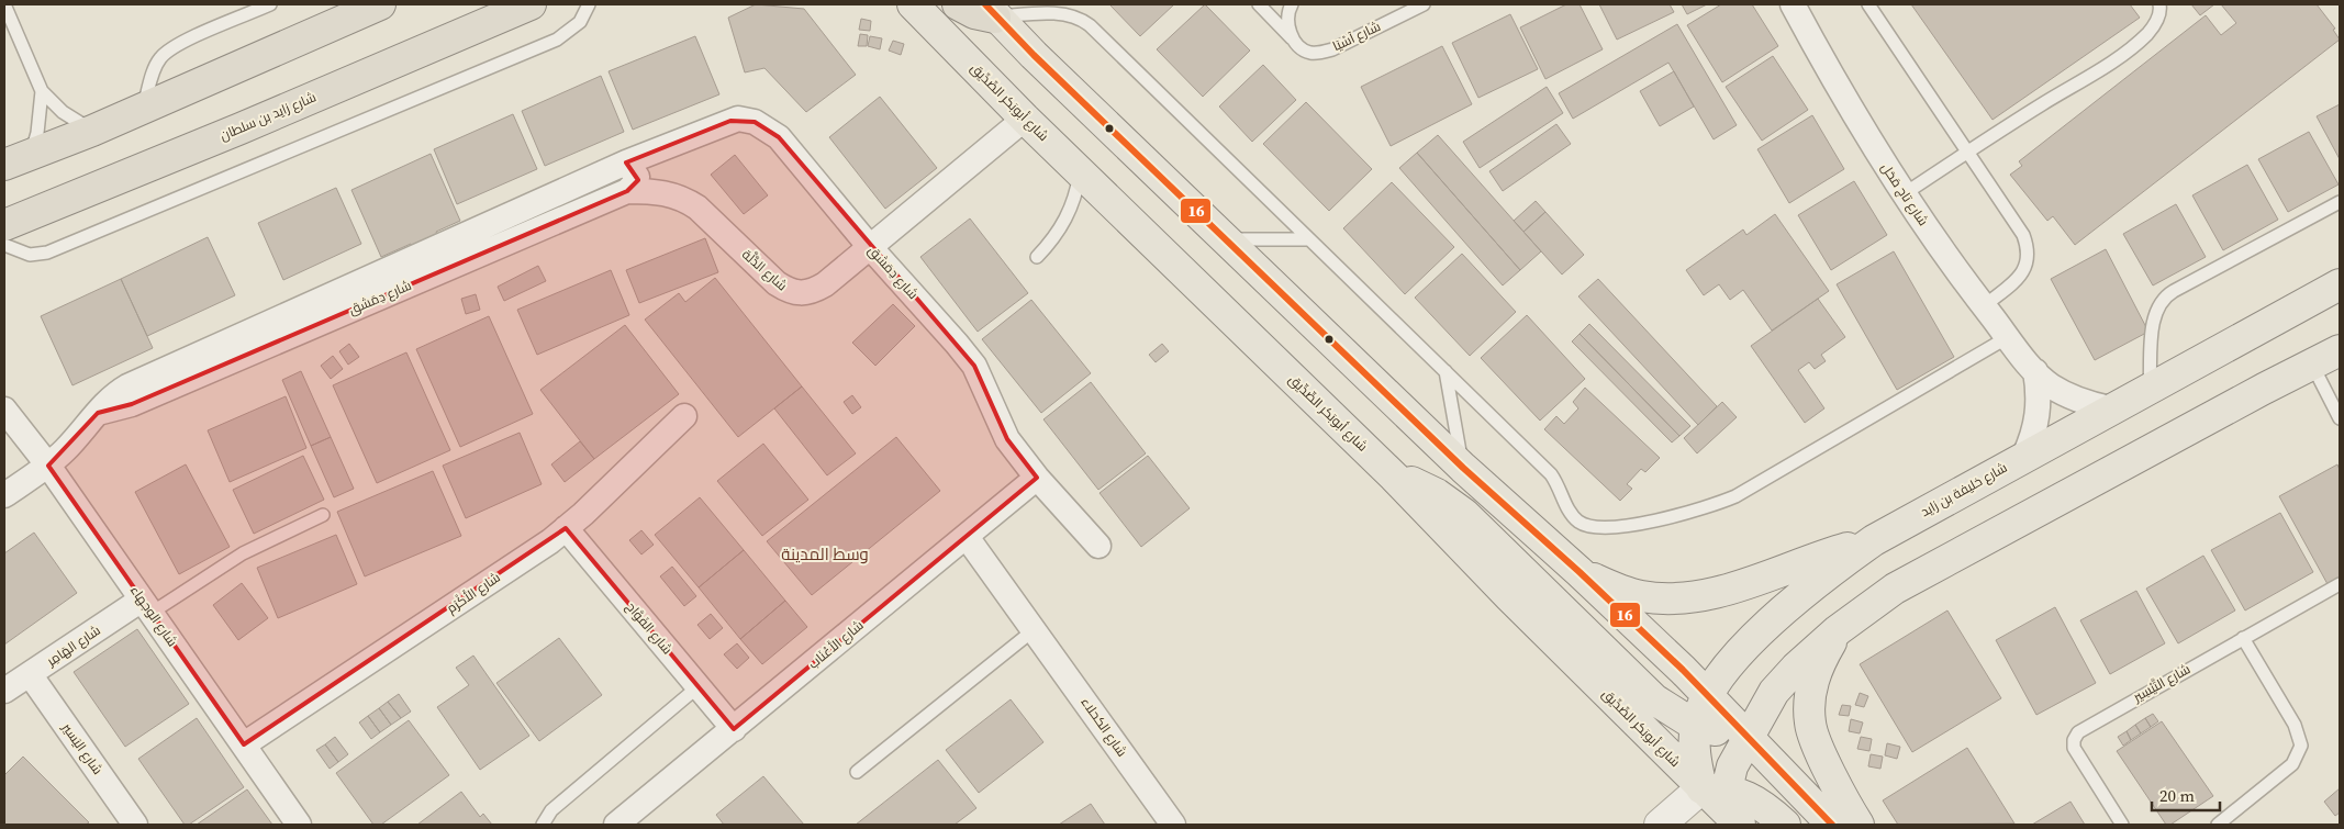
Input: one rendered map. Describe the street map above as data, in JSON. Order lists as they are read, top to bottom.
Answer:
{
  "streets": {
    "highway": ["شارع زايد بن سلطان"],
    "main road": ["شارع أبوبَكر الصِّدِّيق", "شارع خليفة بن زايد"],
    "street": [
      "شارع تاج مَحَل",
      "شارع الدَّلَّة",
      "شارع دِمَشق",
      "شارع الأَكْرَم",
      "شارع الوجهاء",
      "شارع الفَوَّاح",
      "شارع الأَعْنَاب",
      "شارع الهَامِر",
      "شارع الكحلاء",
      "شارع اليَسير"
    ],
    "lane": ["شارع آسْيَا", "شارع التَّيْسِير"]
  },
  "crossings": [
    ["شارع أبوبَكر الصِّدِّيق", "شارع الدَّلَّة"],
    ["شارع أبوبَكر الصِّدِّيق", "شارع خليفة بن زايد"],
    ["شارع تاج مَحَل", "شارع خليفة بن زايد"],
    ["شارع الدَّلَّة", "شارع دِمَشق"],
    ["شارع دِمَشق", "شارع الوجهاء"],
    ["شارع دِمَشق", "شارع الأَعْنَاب"],
    ["شارع الأَكْرَم", "شارع الوجهاء"],
    ["شارع الأَكْرَم", "شارع الفَوَّاح"],
    ["شارع الوجهاء", "شارع الهَامِر"],
    ["شارع الفَوَّاح", "شارع الأَعْنَاب"],
    ["شارع الأَعْنَاب", "شارع الكحلاء"],
    ["شارع الهَامِر", "شارع اليَسير"]
  ],
  "districts": ["وسط المدينة"],
  "lines": ["transit line 16"],
  "scale_bar": "20 m"
}
